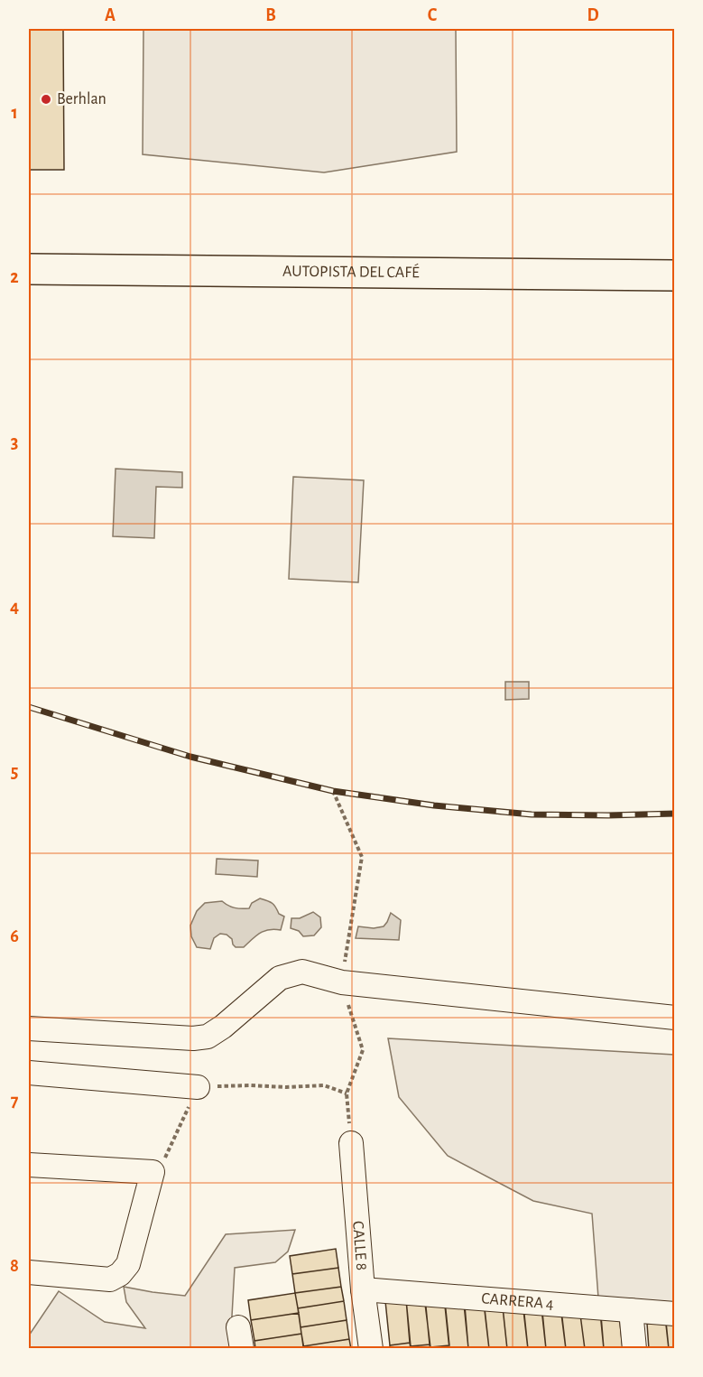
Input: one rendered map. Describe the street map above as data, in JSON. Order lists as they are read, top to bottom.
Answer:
{
  "streets": {
    "highway": ["AUTOPISTA DEL CAFÉ"],
    "street": ["CALLE 8", "CARRERA 4"]
  },
  "crossings": [
    ["CALLE 8", "CARRERA 4"]
  ],
  "places": ["Berhlan"],
  "grid": {
    "columns": [
      "A",
      "B",
      "C",
      "D"
    ],
    "rows": [
      "1",
      "2",
      "3",
      "4",
      "5",
      "6",
      "7",
      "8"
    ]
  }
}
